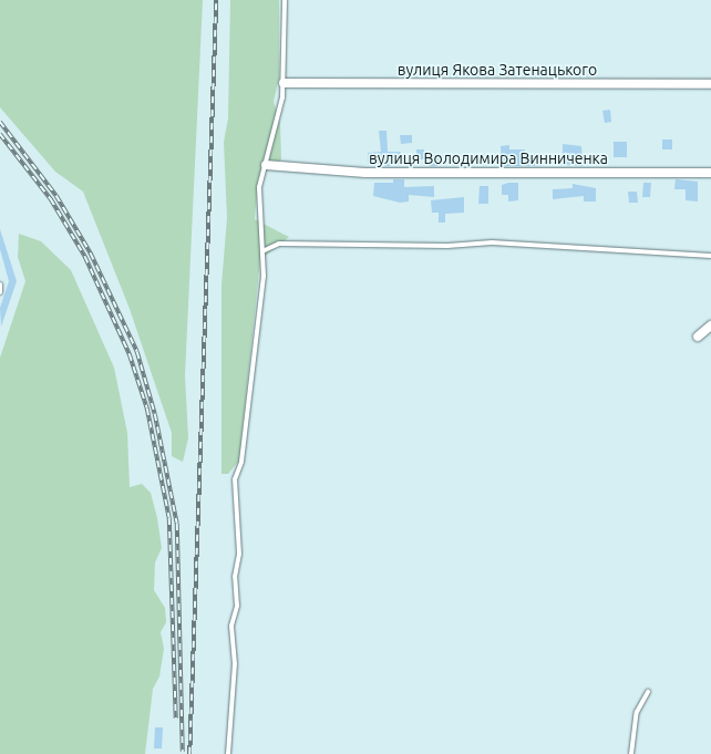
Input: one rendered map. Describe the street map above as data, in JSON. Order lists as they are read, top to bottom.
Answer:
{
  "streets": {
    "street": ["вулиця Якова Затенацького", "вулиця Володимира Винниченка"]
  }
}
